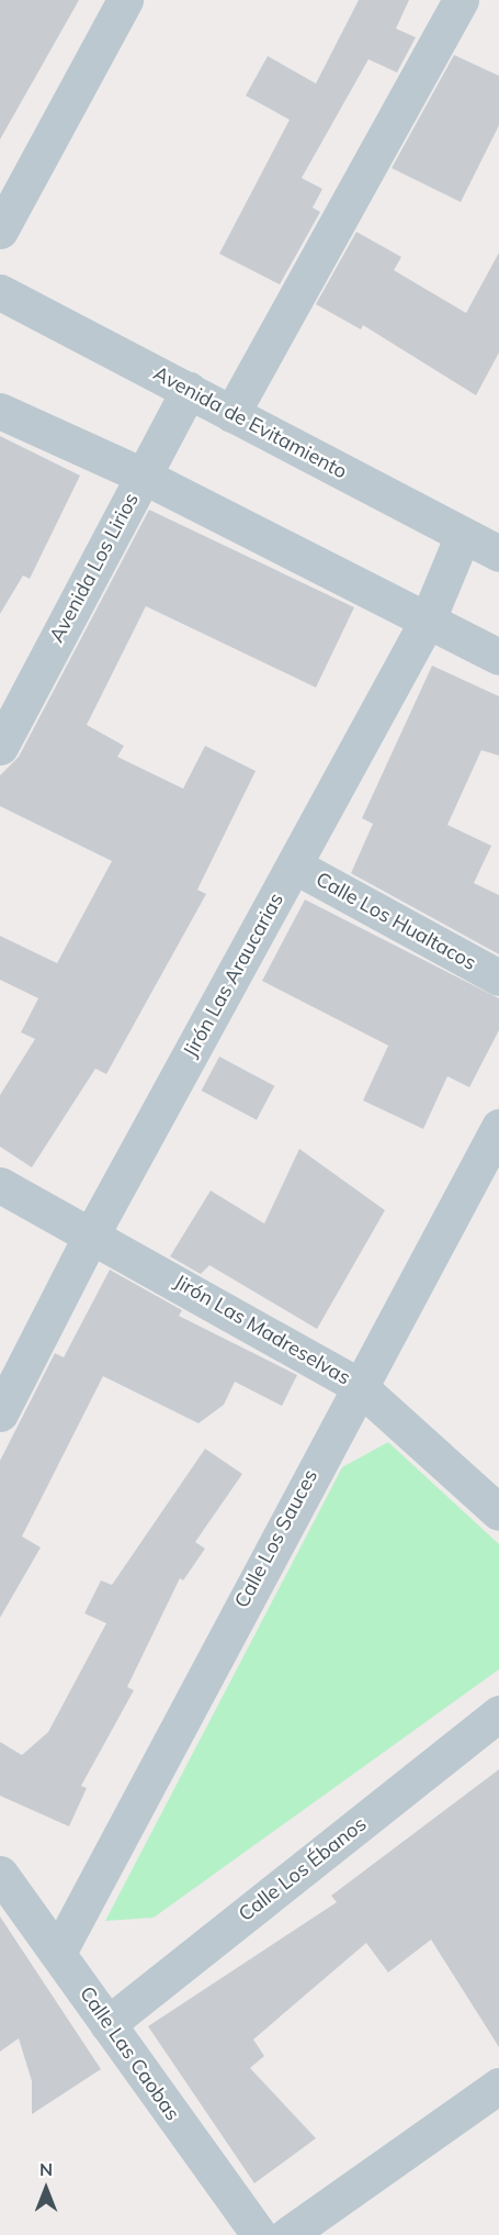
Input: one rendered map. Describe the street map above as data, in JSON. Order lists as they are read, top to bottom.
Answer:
{
  "streets": {
    "street": [
      "Avenida de Evitamiento",
      "Avenida Los Lirios",
      "Calle Los Hualtacos",
      "Jirón Las Araucarias",
      "Jirón Las Madreselvas",
      "Calle Los Sauces",
      "Calle Los Ébanos",
      "Calle Las Caobas"
    ]
  },
  "crossings": [
    ["Avenida de Evitamiento", "Avenida Los Lirios"],
    ["Avenida de Evitamiento", "Jirón Las Araucarias"],
    ["Calle Los Hualtacos", "Jirón Las Araucarias"],
    ["Jirón Las Araucarias", "Jirón Las Madreselvas"],
    ["Jirón Las Madreselvas", "Calle Los Sauces"],
    ["Calle Los Sauces", "Calle Las Caobas"],
    ["Calle Los Ébanos", "Calle Las Caobas"]
  ],
  "north": "top"
}
